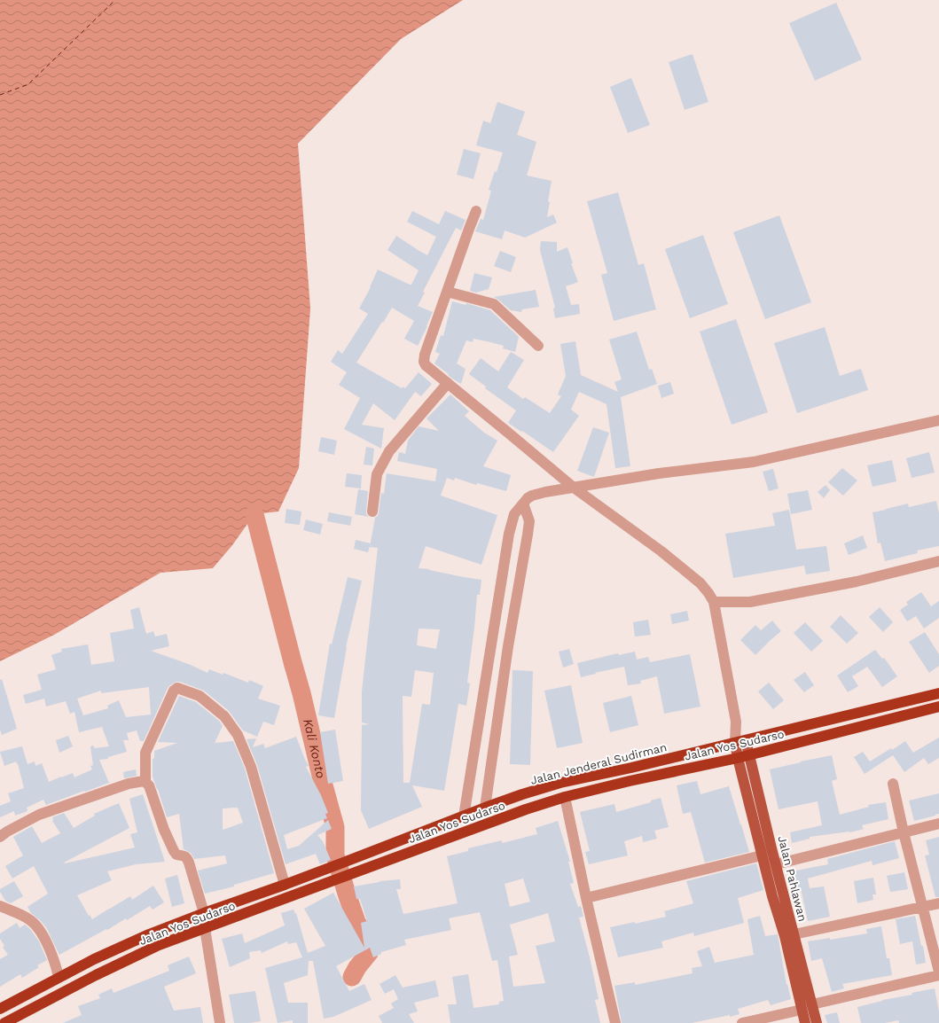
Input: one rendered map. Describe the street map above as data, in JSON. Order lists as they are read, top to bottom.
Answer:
{
  "streets": {
    "highway": ["Jalan Yos Sudarso", "Jalan Jenderal Sudirman"],
    "main road": ["Jalan Pahlawan"]
  },
  "crossings": [
    ["Jalan Yos Sudarso", "Jalan Jenderal Sudirman"],
    ["Jalan Yos Sudarso", "Jalan Pahlawan"],
    ["Jalan Jenderal Sudirman", "Jalan Pahlawan"]
  ],
  "water": ["Kali Konto"]
}
